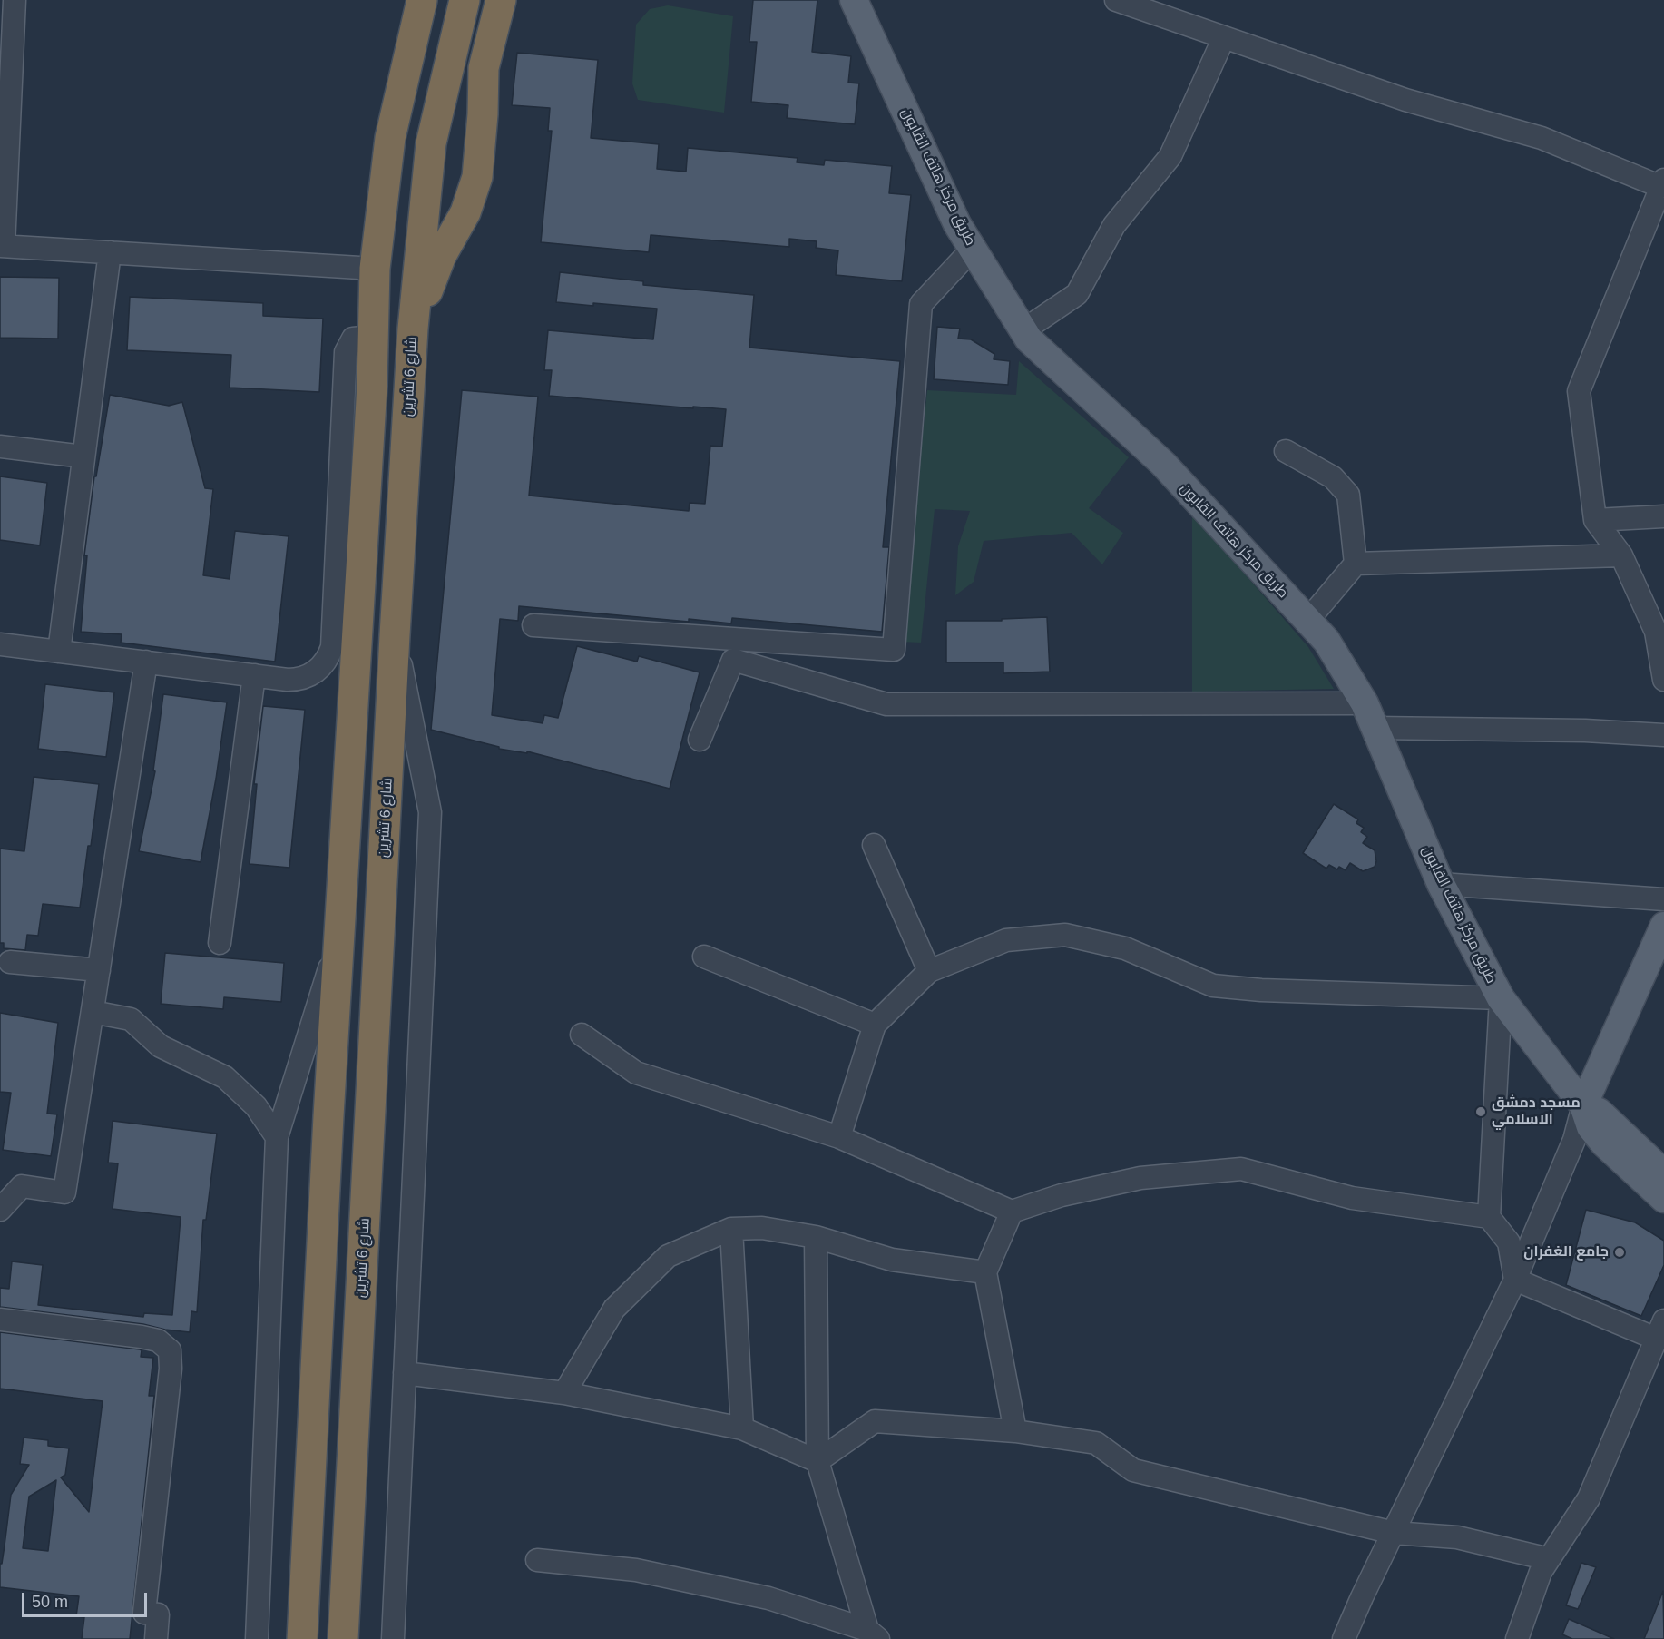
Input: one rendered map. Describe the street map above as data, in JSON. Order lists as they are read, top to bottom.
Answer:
{
  "streets": {
    "highway": ["شارع 6 تشرين"],
    "main road": ["طريق مركز هاتف القابون"]
  },
  "places": ["مسجد دمشق الاسلامي", "جامع الغفران"],
  "scale_bar": "50 m"
}
